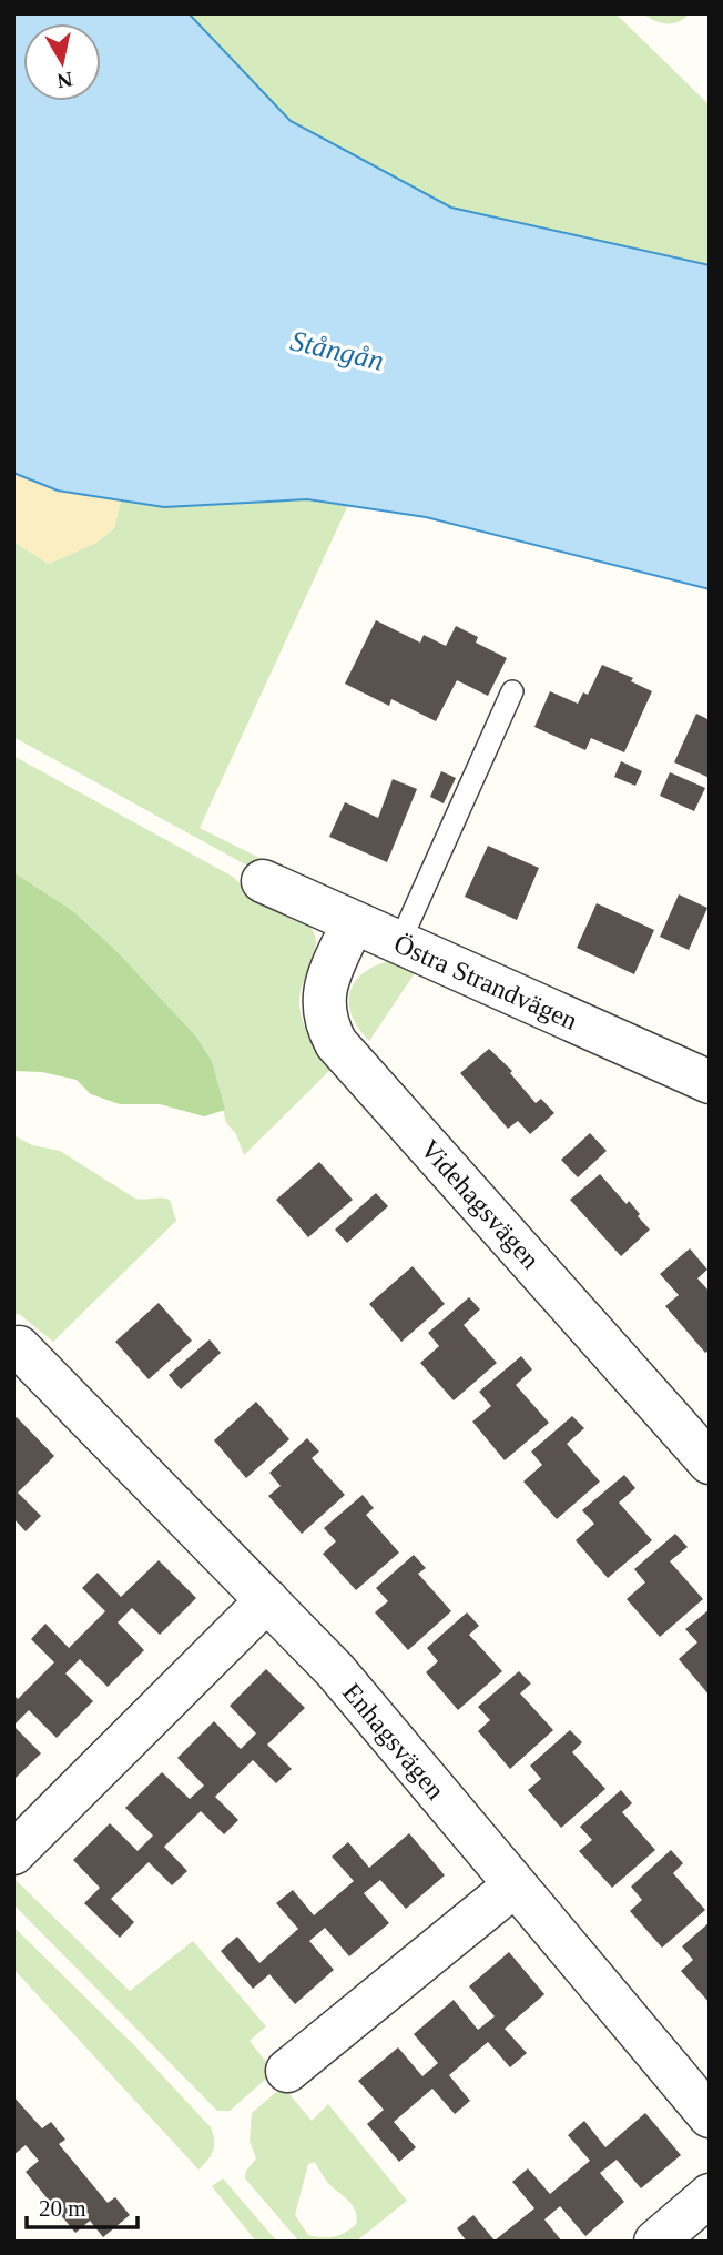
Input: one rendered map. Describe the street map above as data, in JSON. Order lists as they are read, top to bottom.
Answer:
{
  "streets": {
    "street": ["Östra Strandvägen", "Videhagsvägen", "Enhagsvägen"]
  },
  "crossings": [
    ["Östra Strandvägen", "Videhagsvägen"]
  ],
  "water": ["Stångån"],
  "scale_bar": "20 m",
  "north": "bottom"
}
